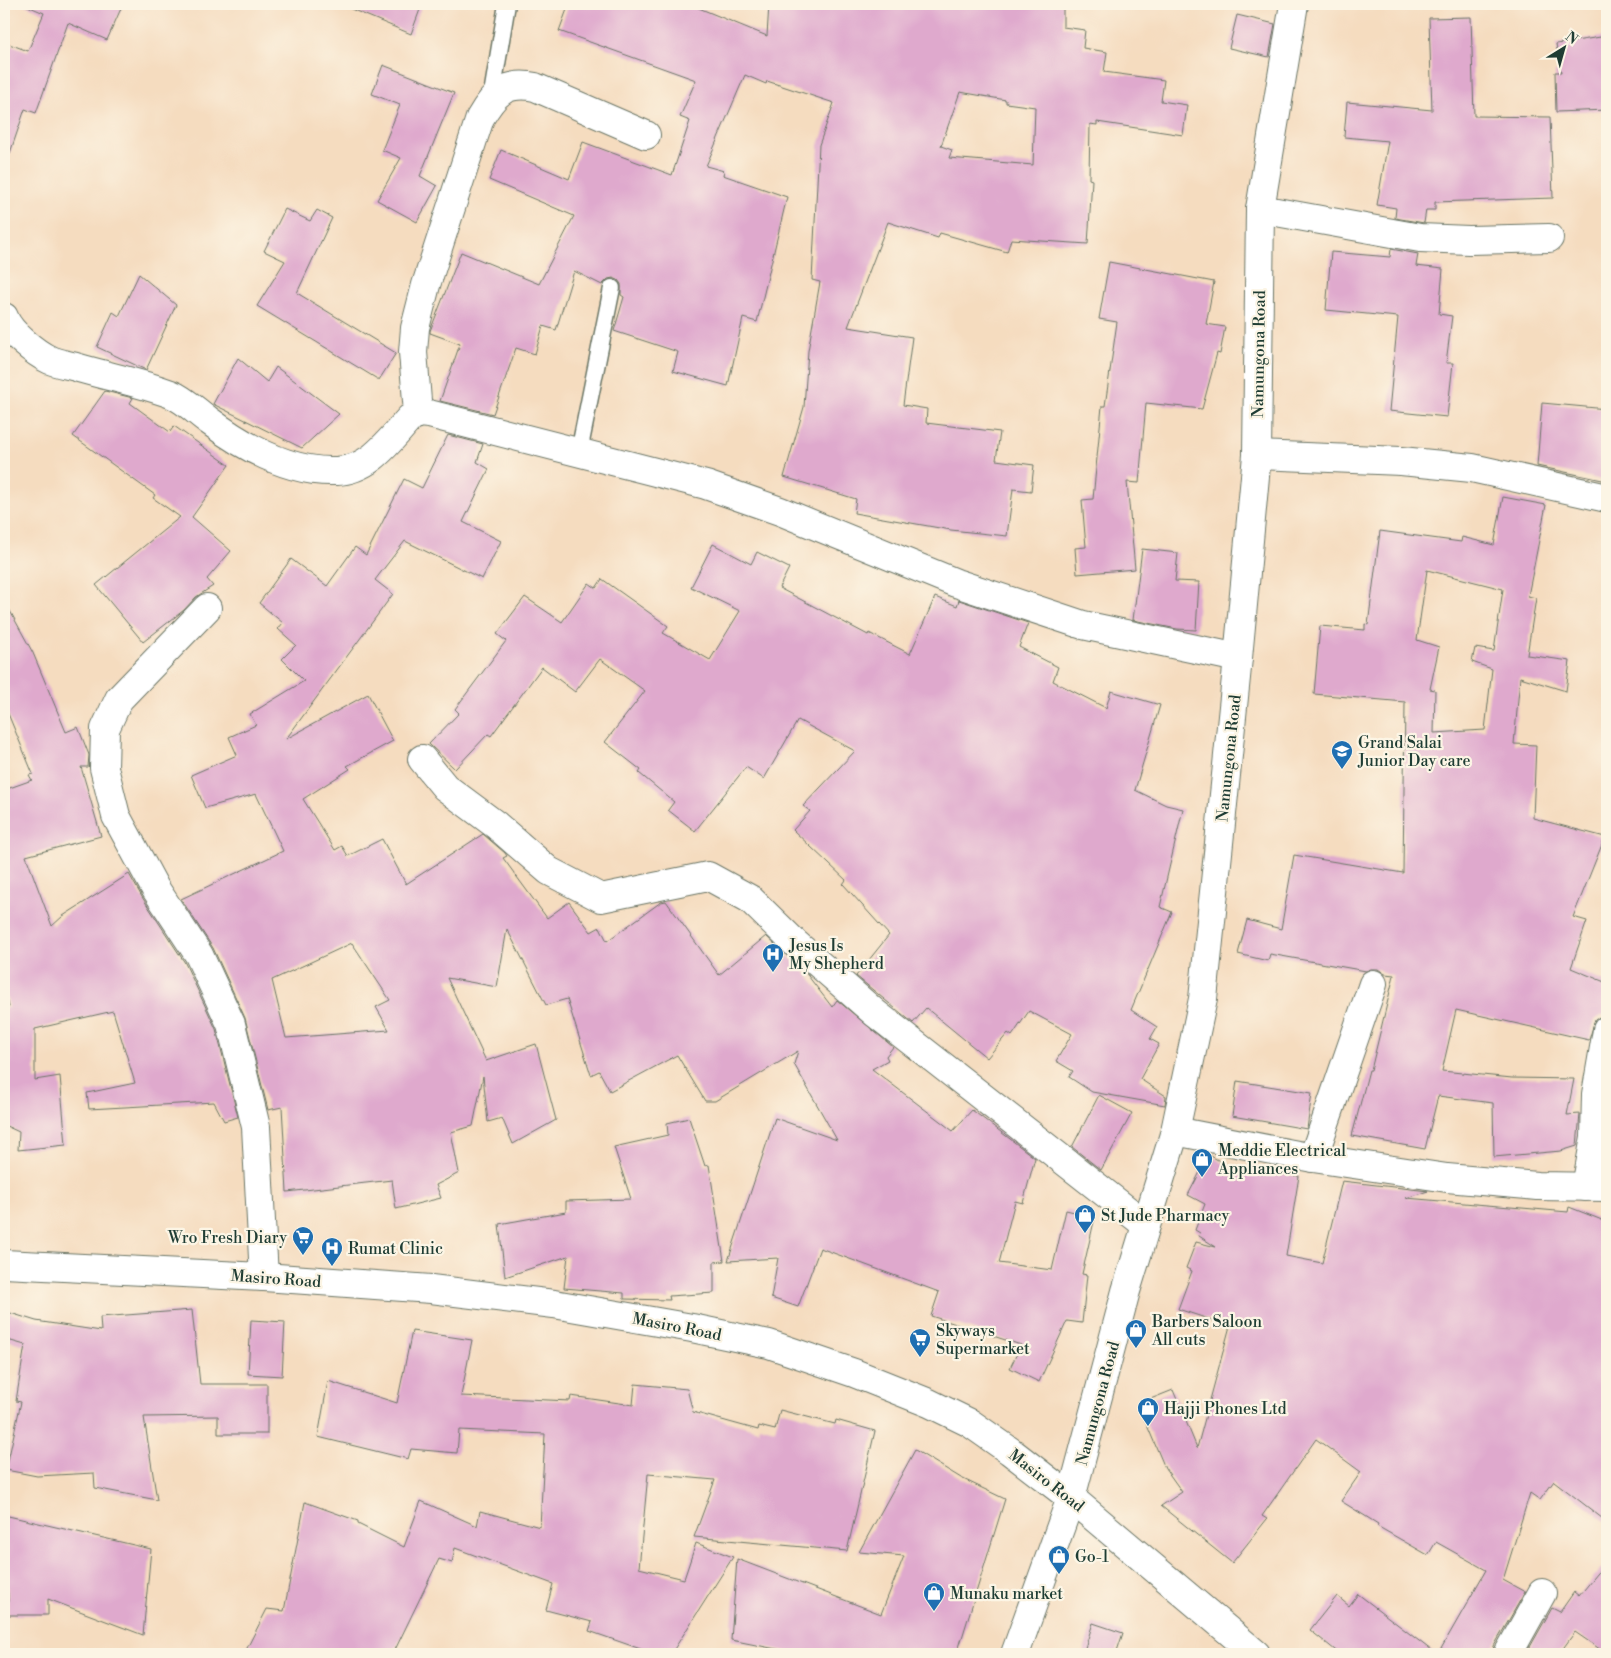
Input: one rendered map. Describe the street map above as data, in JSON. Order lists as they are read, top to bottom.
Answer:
{
  "streets": {
    "street": ["Namungona Road", "Masiro Road"]
  },
  "crossings": [
    ["Namungona Road", "Masiro Road"]
  ],
  "places": {
    "school or university": ["Grand Salai Junior Day care"],
    "hospital": ["Jesus Is My Shepherd", "Rumat Clinic"],
    "shop": [
      "Meddie Electrical Appliances",
      "St Jude Pharmacy",
      "Barbers Saloon All cuts",
      "Hajji Phones Ltd",
      "Go-1",
      "Munaku market"
    ],
    "supermarket": ["Wro Fresh Diary", "Skyways Supermarket"]
  },
  "north": "top right"
}
